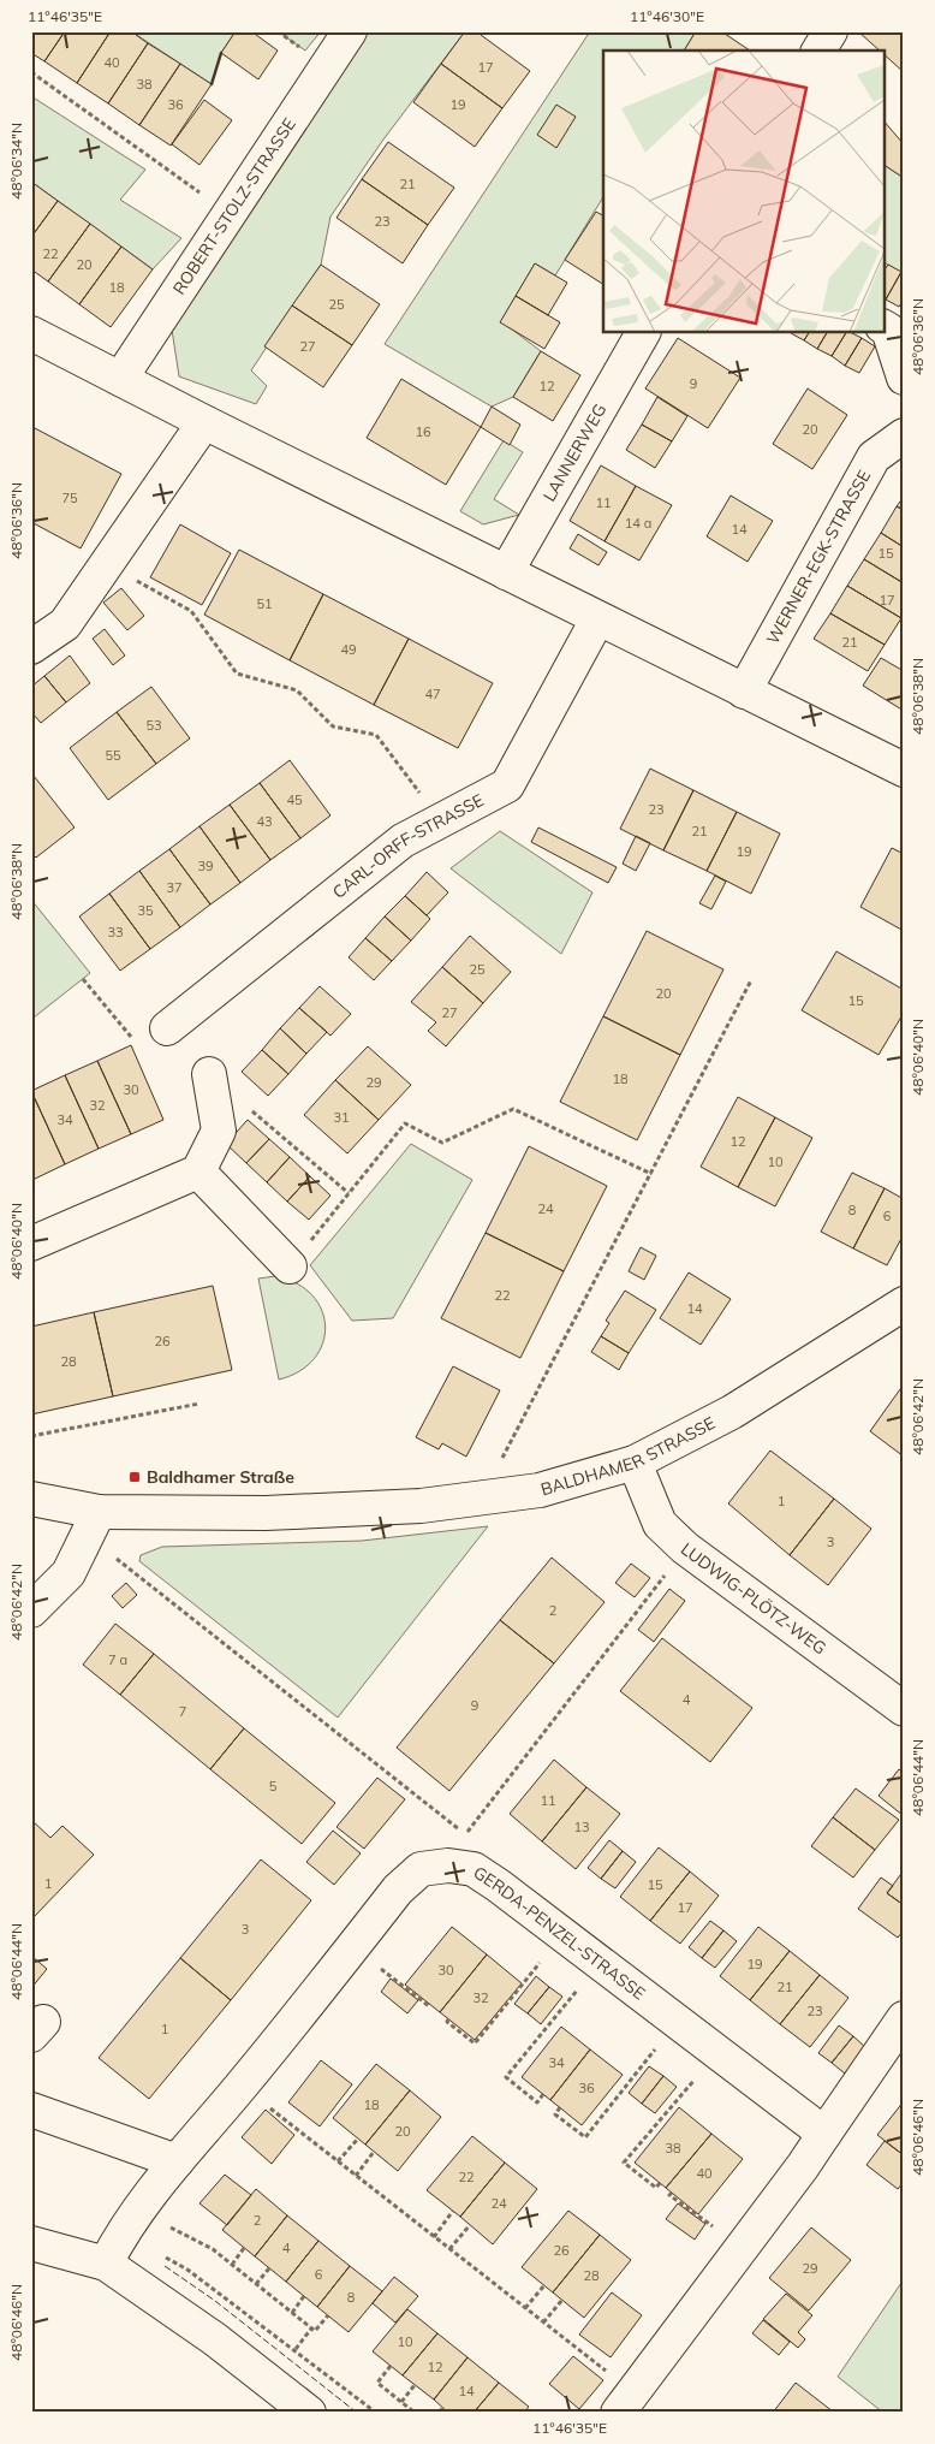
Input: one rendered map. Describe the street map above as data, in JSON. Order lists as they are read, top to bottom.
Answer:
{
  "streets": {
    "street": [
      "ROBERT-STOLZ-STRASSE",
      "LANNERWEG",
      "WERNER-EGK-STRASSE",
      "CARL-ORFF-STRASSE",
      "BALDHAMER STRASSE",
      "LUDWIG-PLÖTZ-WEG",
      "GERDA-PENZEL-STRASSE"
    ]
  },
  "crossings": [
    ["BALDHAMER STRASSE", "LUDWIG-PLÖTZ-WEG"]
  ],
  "places": {
    "transit": ["Baldhamer Straße"]
  },
  "house_numbers": [
    "40",
    "17",
    "38",
    "36",
    "19",
    "21",
    "23",
    "22",
    "20",
    "18",
    "25",
    "27",
    "9",
    "12",
    "20",
    "16",
    "75",
    "11",
    "14 a",
    "14",
    "15",
    "17",
    "51",
    "21",
    "49",
    "47",
    "53",
    "55",
    "45",
    "23",
    "43",
    "21",
    "19",
    "39",
    "37",
    "35",
    "33",
    "25",
    "20",
    "15",
    "27",
    "18",
    "29",
    "30",
    "32",
    "31",
    "34",
    "12",
    "10",
    "24",
    "8",
    "6",
    "22",
    "14",
    "26",
    "28",
    "1",
    "3",
    "2",
    "7 a",
    "4",
    "9",
    "7",
    "5",
    "11",
    "13",
    "1",
    "15",
    "17",
    "3",
    "19",
    "30",
    "21",
    "32",
    "23",
    "1",
    "34",
    "36",
    "18",
    "20",
    "38",
    "40",
    "22",
    "24",
    "2",
    "4",
    "26",
    "29",
    "6",
    "28",
    "8",
    "10",
    "12",
    "14"
  ],
  "coordinates": [
    "11°46'35\"E",
    "11°46'30\"E",
    "48°06'34\"N",
    "48°06'36\"N",
    "48°06'38\"N",
    "48°06'40\"N",
    "48°06'42\"N",
    "48°06'44\"N",
    "48°06'46\"N"
  ]
}
